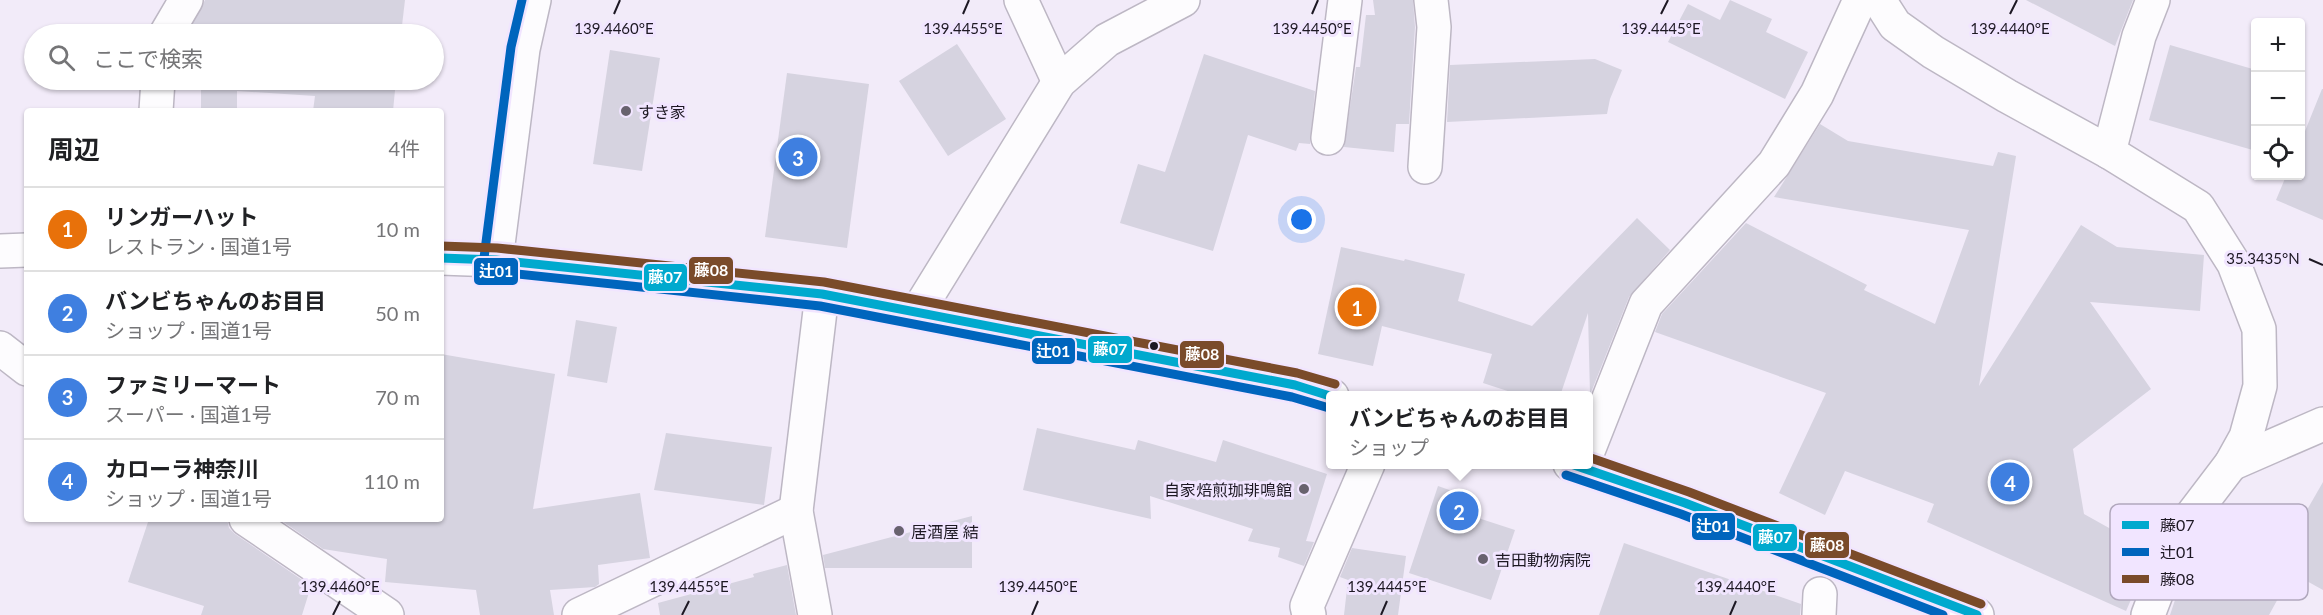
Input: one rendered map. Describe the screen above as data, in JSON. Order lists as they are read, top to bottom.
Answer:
{
  "places": [
    "すき家",
    "自家焙煎珈琲鳴館",
    "居酒屋 結",
    "吉田動物病院"
  ],
  "lines": ["transit line 辻01", "transit line 藤08", "transit line 藤07"],
  "legend": ["藤07", "辻01", "藤08"],
  "page": {
    "map_buttons": ["+", "−"],
    "search": "ここで検索",
    "heading": ["周辺", "4件"],
    "pins": [
      "3",
      "1",
      "4",
      "2"
    ],
    "list": [
      {
        "mark": "1",
        "name": "リンガーハット",
        "note": "レストラン · 国道1号",
        "value": "10 m"
      },
      {
        "mark": "2",
        "name": "バンビちゃんのお目目",
        "note": "ショップ · 国道1号",
        "value": "50 m"
      },
      {
        "mark": "3",
        "name": "ファミリーマート",
        "note": "スーパー · 国道1号",
        "value": "70 m"
      },
      {
        "mark": "4",
        "name": "カローラ神奈川",
        "note": "ショップ · 国道1号",
        "value": "110 m"
      }
    ],
    "popup": ["バンビちゃんのお目目", "ショップ"]
  },
  "coordinates": [
    "139.4460°E",
    "139.4455°E",
    "139.4450°E",
    "139.4445°E",
    "139.4440°E",
    "35.3435°N"
  ]
}
